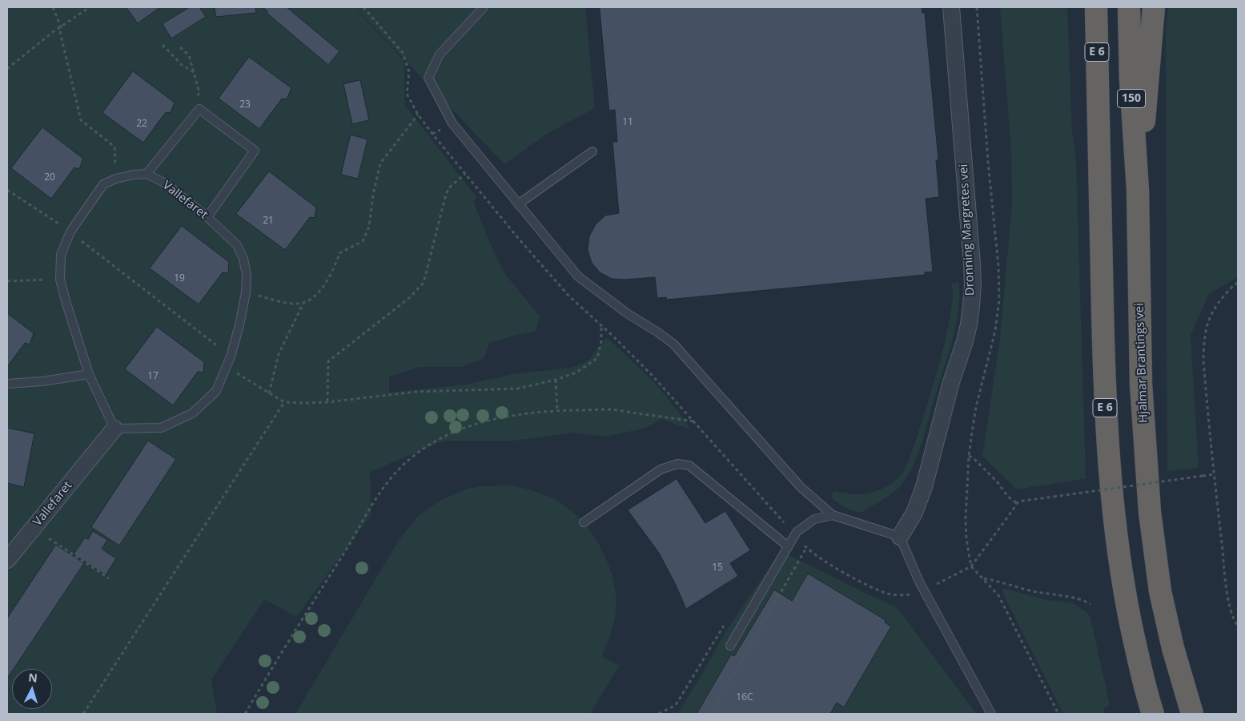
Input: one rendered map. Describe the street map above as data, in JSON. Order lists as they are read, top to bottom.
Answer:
{
  "streets": {
    "highway": ["E 6", "150", "Hjalmar Brantings vei"],
    "street": ["Vallefaret", "Dronning Margretes vei"]
  },
  "house_numbers": [
    "23",
    "11",
    "22",
    "20",
    "21",
    "19",
    "17",
    "15",
    "16C"
  ],
  "north": "top"
}
